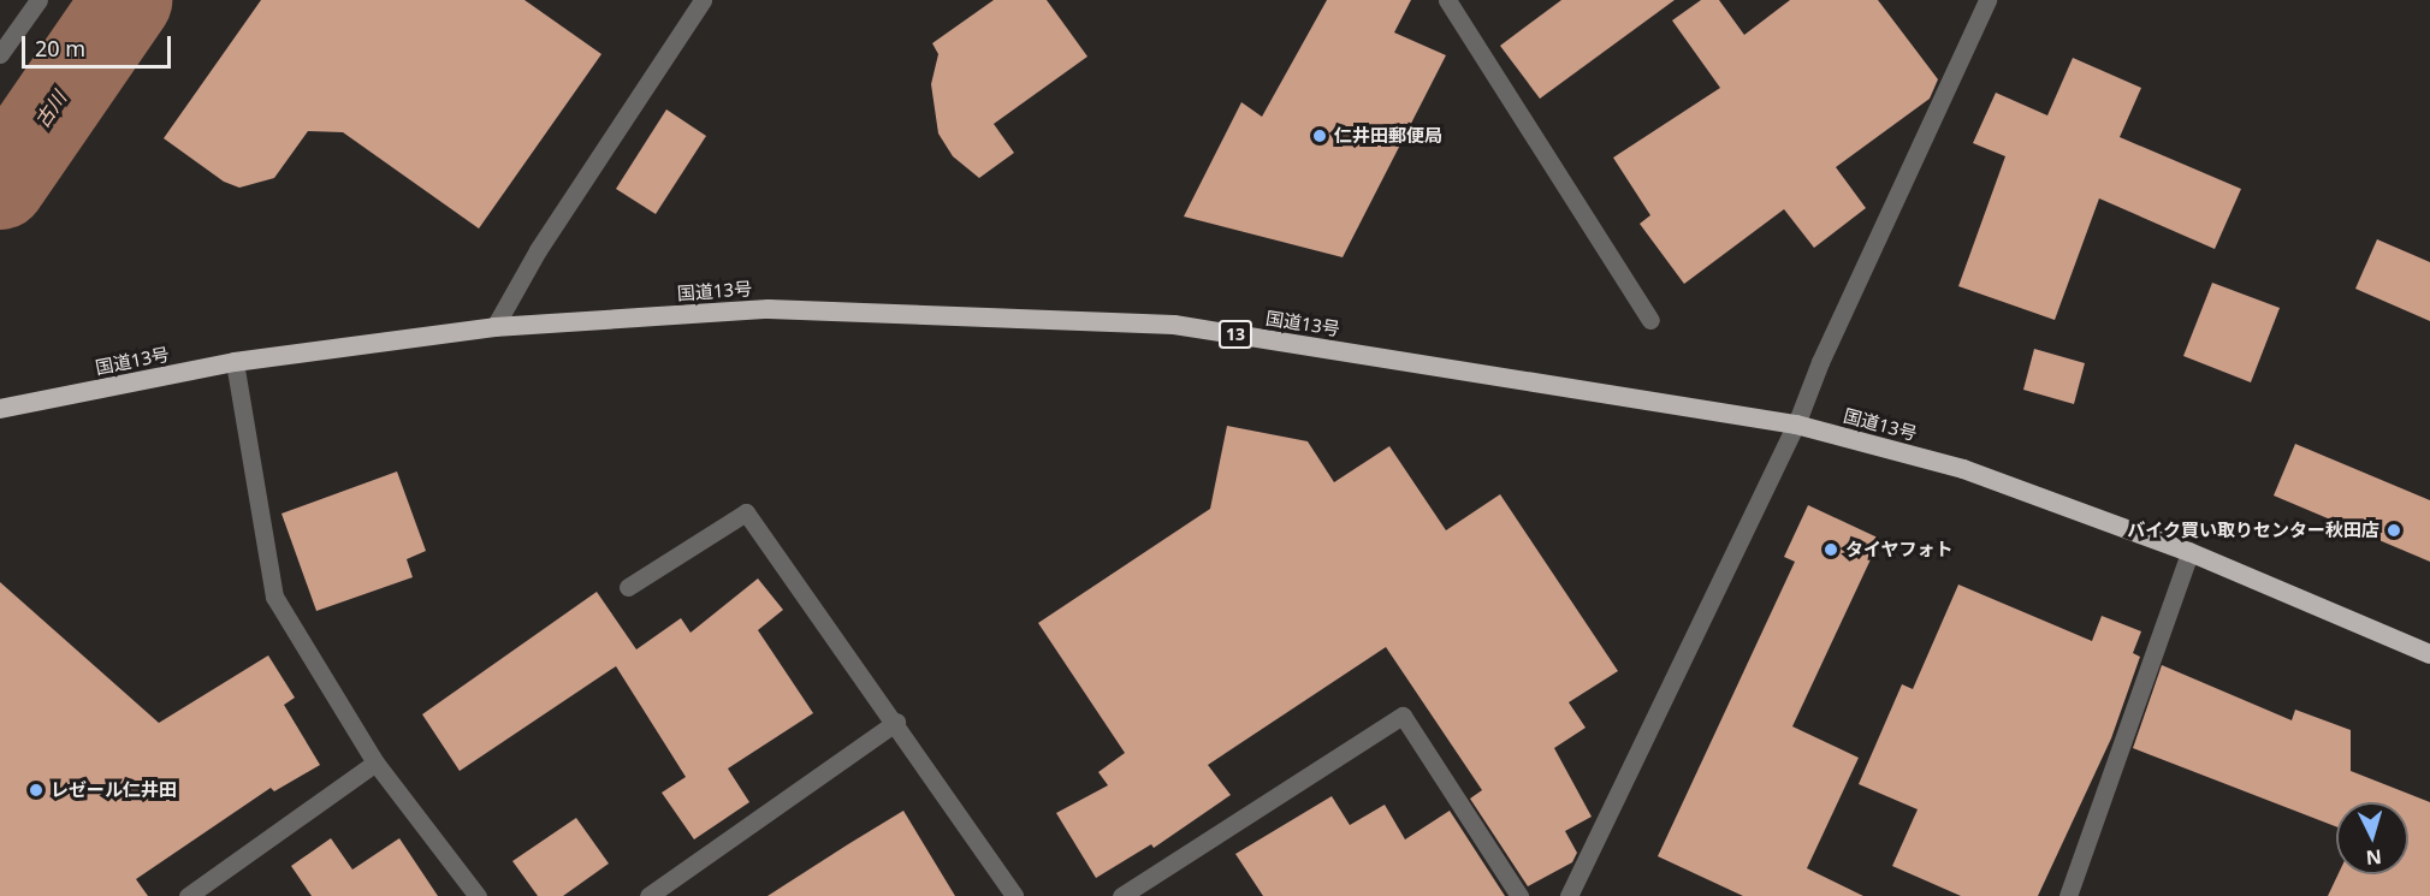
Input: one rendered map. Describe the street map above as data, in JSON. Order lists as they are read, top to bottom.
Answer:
{
  "streets": {
    "highway": ["国道13号", "13"]
  },
  "water": ["古川"],
  "places": [
    "仁井田郵便局",
    "バイク買い取りセンター秋田店",
    "タイヤフォト",
    "レゼール仁井田"
  ],
  "scale_bar": "20 m",
  "north": "bottom"
}
